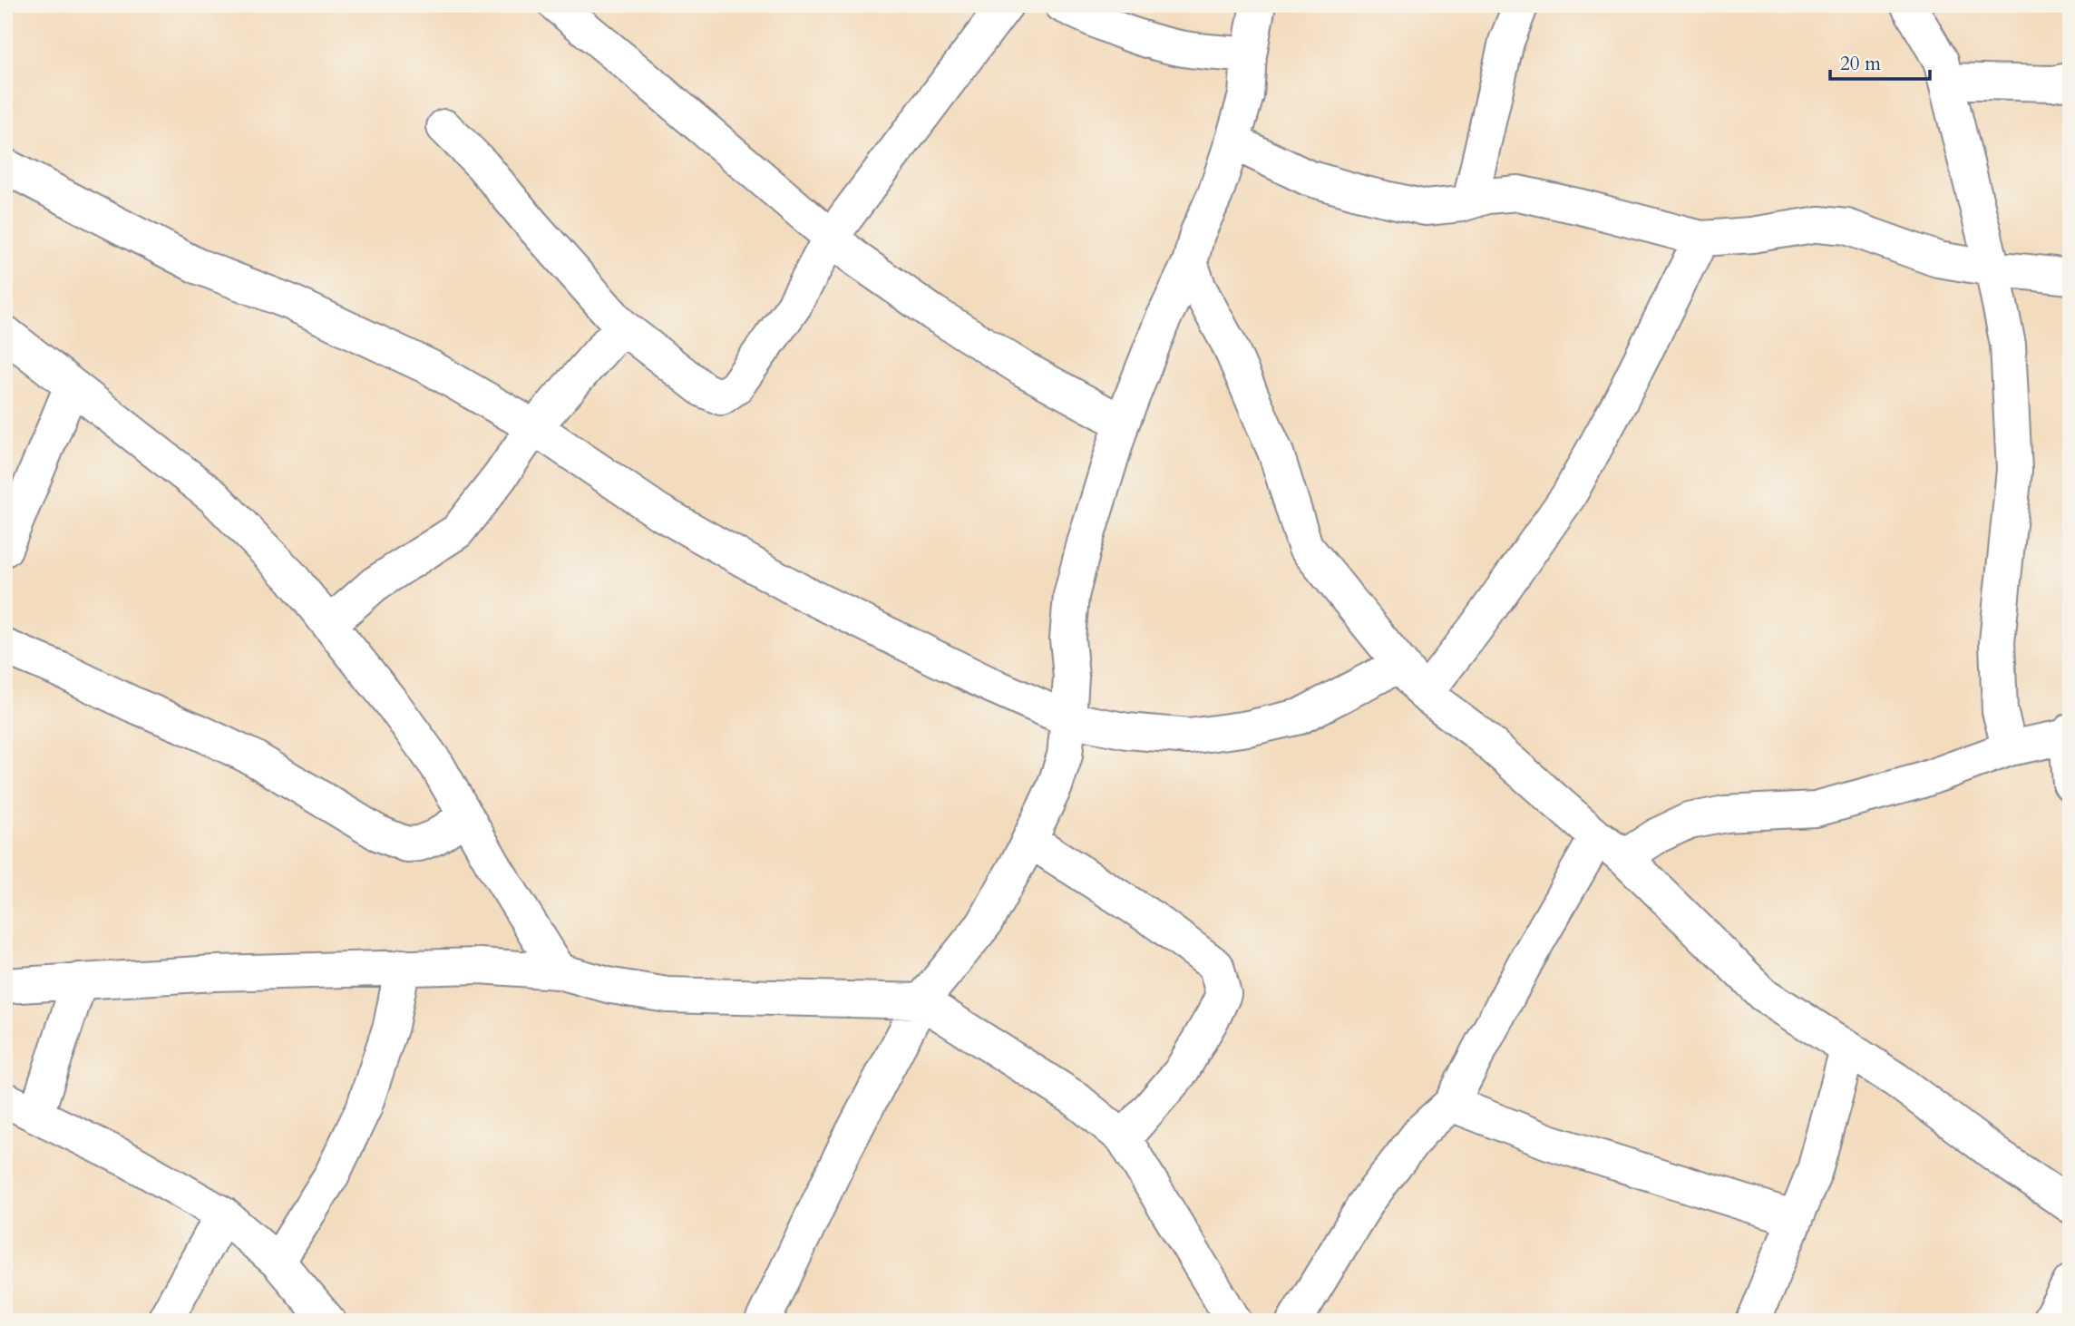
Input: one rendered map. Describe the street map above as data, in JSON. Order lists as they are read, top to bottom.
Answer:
{
  "scale_bar": "20 m"
}
